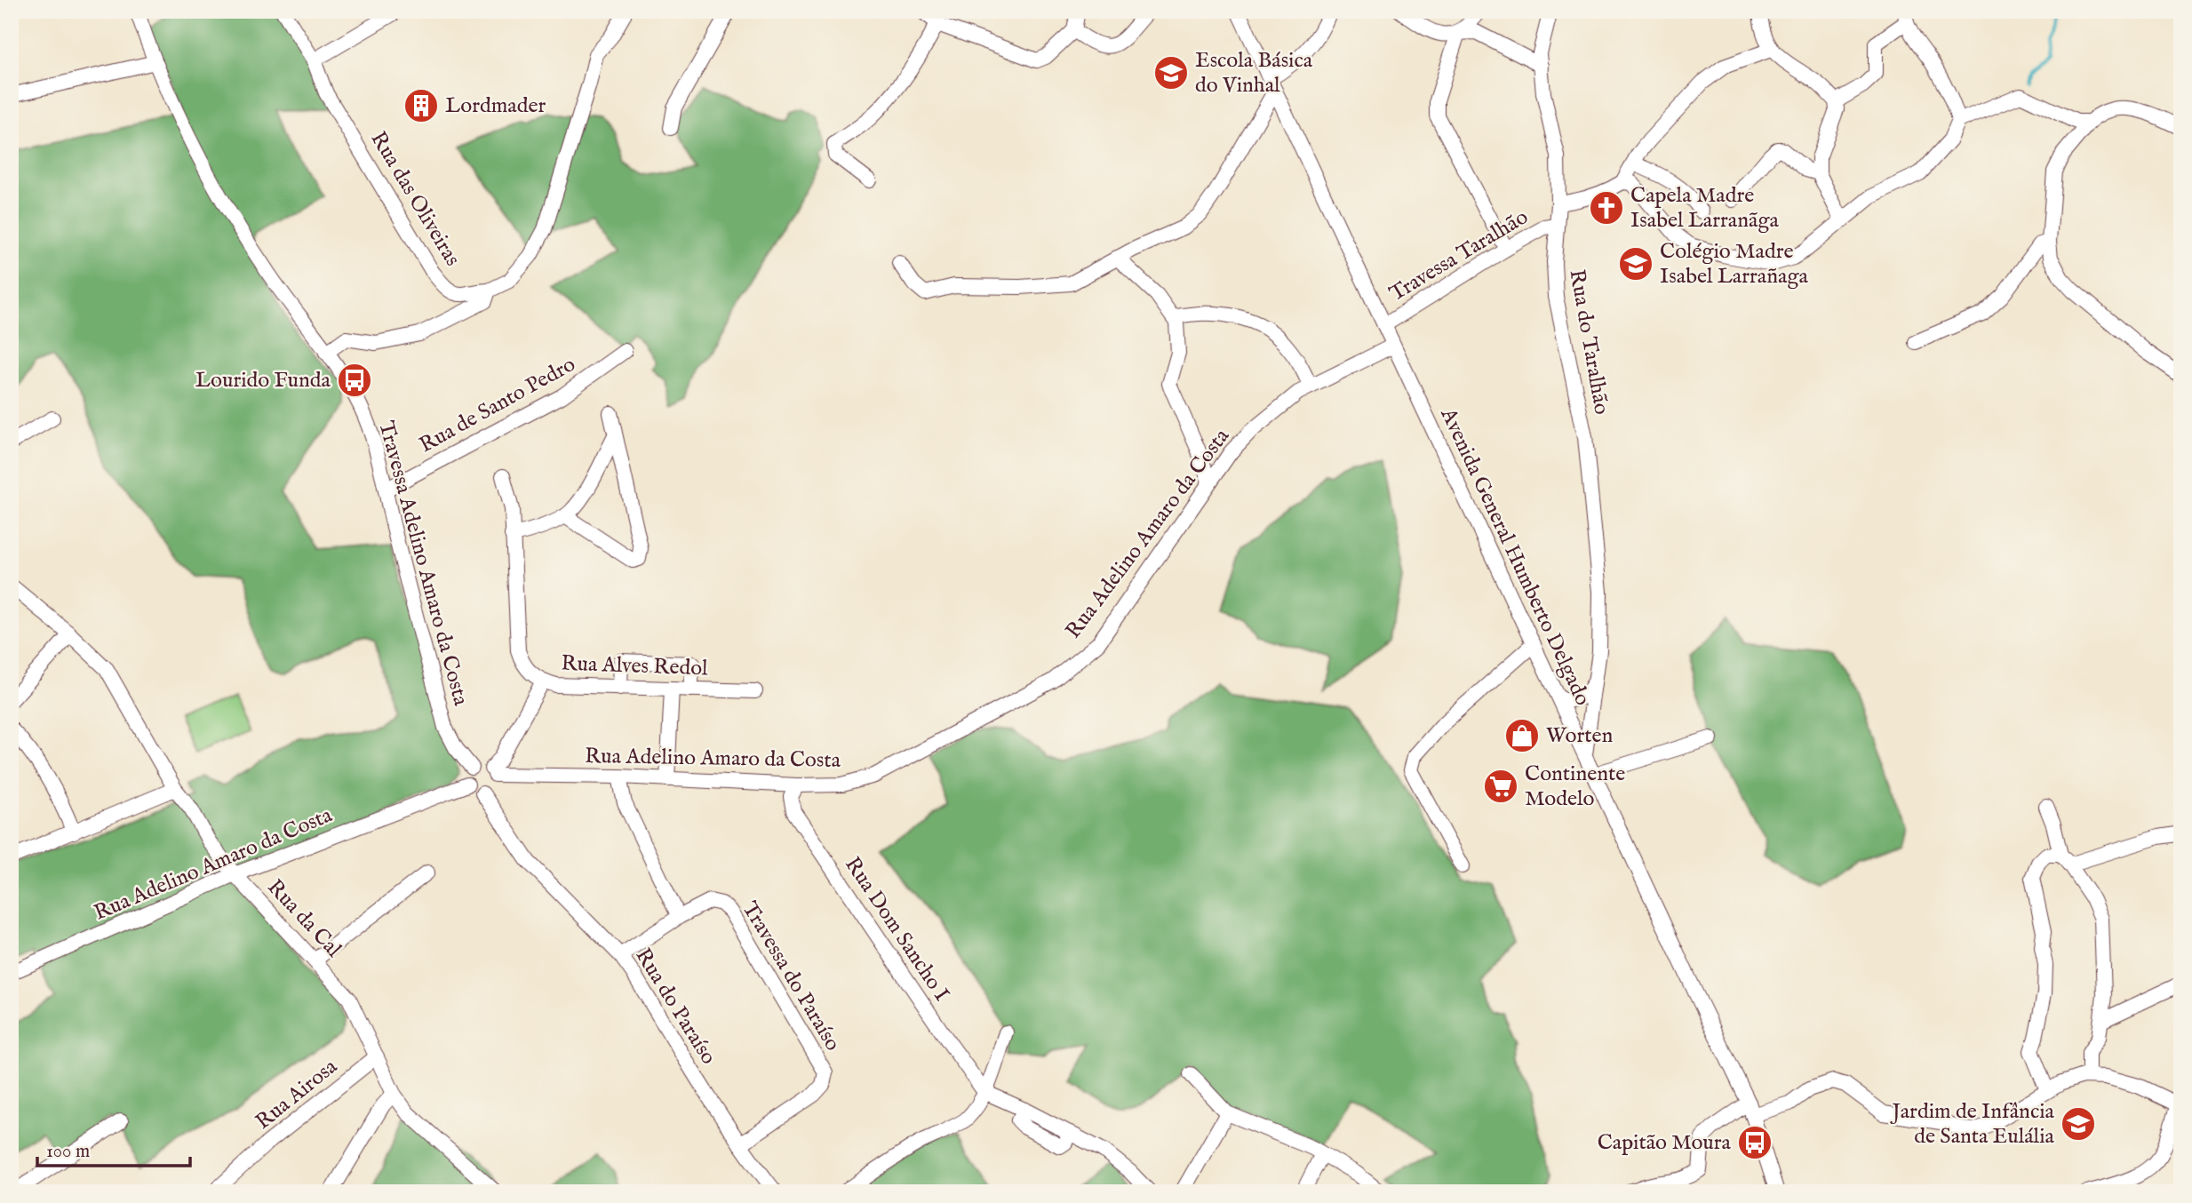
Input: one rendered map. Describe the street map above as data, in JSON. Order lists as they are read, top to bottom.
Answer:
{
  "streets": {
    "street": [
      "Rua das Oliveiras",
      "Travessa Taralhão",
      "Rua do Taralhão",
      "Rua de Santo Pedro",
      "Rua Adelino Amaro da Costa",
      "Avenida General Humberto Delgado",
      "Travessa Adelino Amaro da Costa",
      "Rua Alves Redol",
      "Rua da Cal",
      "Rua Dom Sancho I",
      "Travessa do Paraíso",
      "Rua do Paraíso",
      "Rua Airosa"
    ]
  },
  "crossings": [
    ["Travessa Taralhão", "Rua do Taralhão"],
    ["Travessa Taralhão", "Avenida General Humberto Delgado"],
    ["Rua do Taralhão", "Avenida General Humberto Delgado"],
    ["Rua de Santo Pedro", "Travessa Adelino Amaro da Costa"],
    ["Rua Adelino Amaro da Costa", "Avenida General Humberto Delgado"],
    ["Rua Adelino Amaro da Costa", "Travessa Adelino Amaro da Costa"],
    ["Rua Adelino Amaro da Costa", "Rua da Cal"],
    ["Rua Adelino Amaro da Costa", "Rua Dom Sancho I"],
    ["Rua Adelino Amaro da Costa", "Rua do Paraíso"],
    ["Travessa Adelino Amaro da Costa", "Rua do Paraíso"],
    ["Rua da Cal", "Rua Airosa"],
    ["Travessa do Paraíso", "Rua do Paraíso"]
  ],
  "places": {
    "school or university": ["Escola Básica do Vinhal", "Colégio Madre Isabel Larrañaga", "Jardim de Infância de Santa Eulália"],
    "building": ["Lordmader"],
    "church": ["Capela Madre Isabel Larranãga"],
    "bus stop": ["Lourido Funda", "Capitão Moura"],
    "shop": ["Worten"],
    "supermarket": ["Continente Modelo"]
  },
  "scale_bar": "100 m"
}
